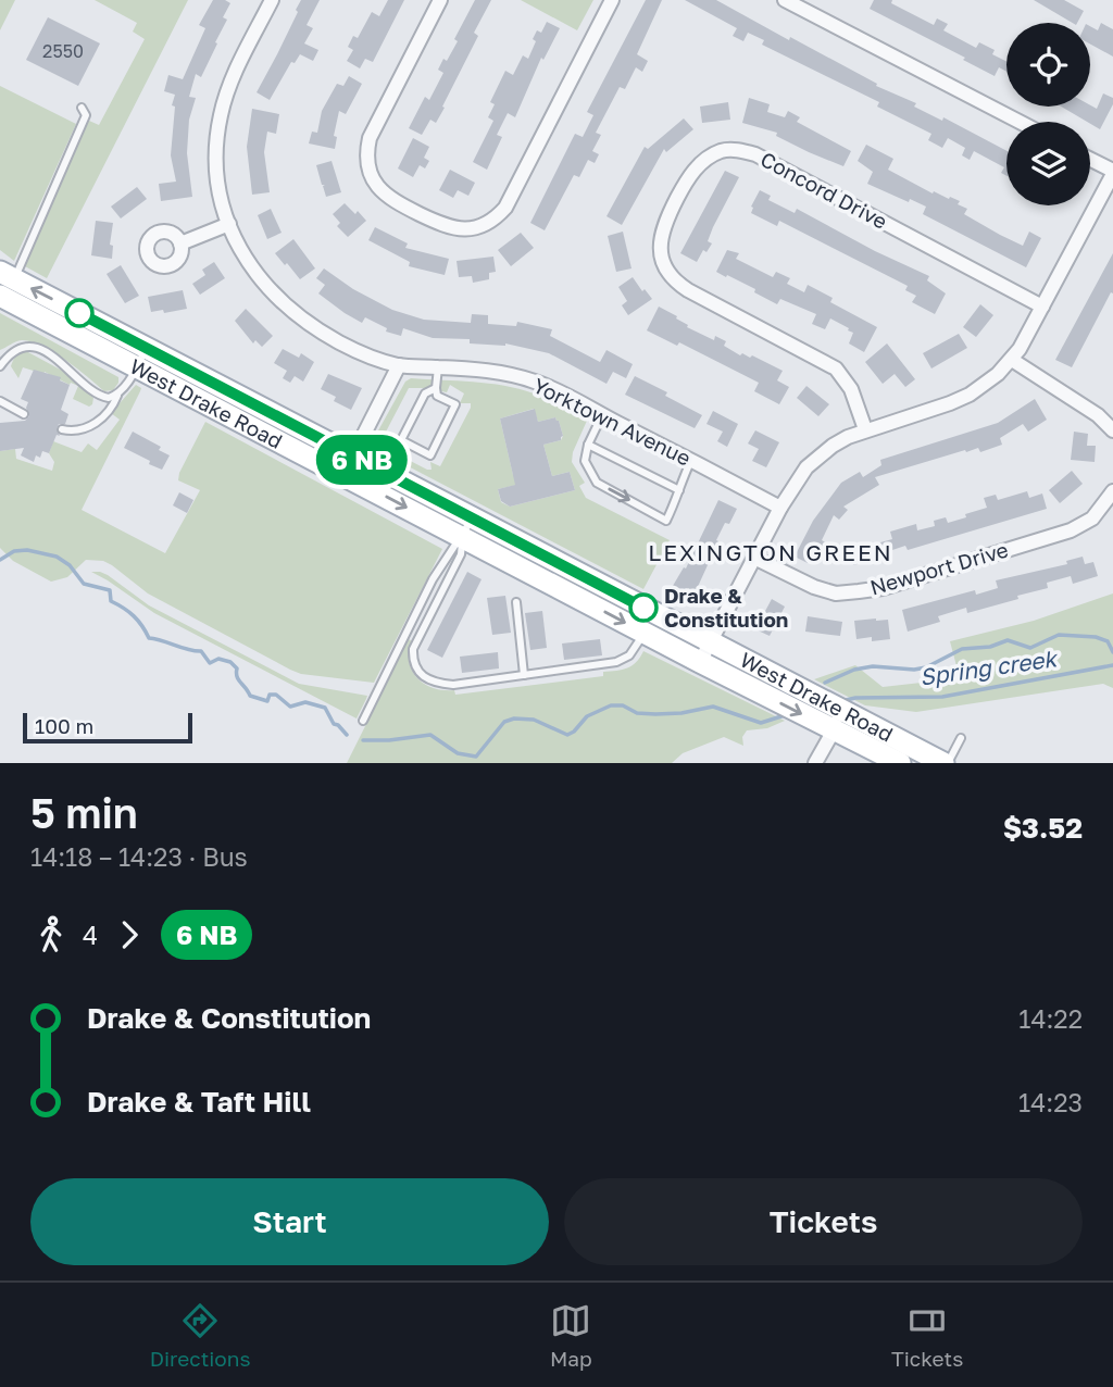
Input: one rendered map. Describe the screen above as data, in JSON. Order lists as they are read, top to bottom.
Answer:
{
  "streets": {
    "main road": ["West Drake Road"],
    "street": ["Concord Drive", "Yorktown Avenue", "Newport Drive"]
  },
  "districts": ["LEXINGTON GREEN"],
  "water": ["Spring creek"],
  "places": ["Drake & Constitution"],
  "house_numbers": ["2550"],
  "scale_bar": "100 m",
  "page": {
    "on_map": "6 NB",
    "scale": "100 m",
    "heading": ["5 min", "14:18 – 14:23 · Bus", "$3.52"],
    "legs": ["4", "6 NB"],
    "list": [
      {
        "name": "Drake & Constitution",
        "value": "14:22"
      },
      {
        "name": "Drake & Taft Hill",
        "value": "14:23"
      }
    ],
    "buttons": ["Start", "Tickets"],
    "tabs": ["Directions", "Map", "Tickets"]
  }
}
